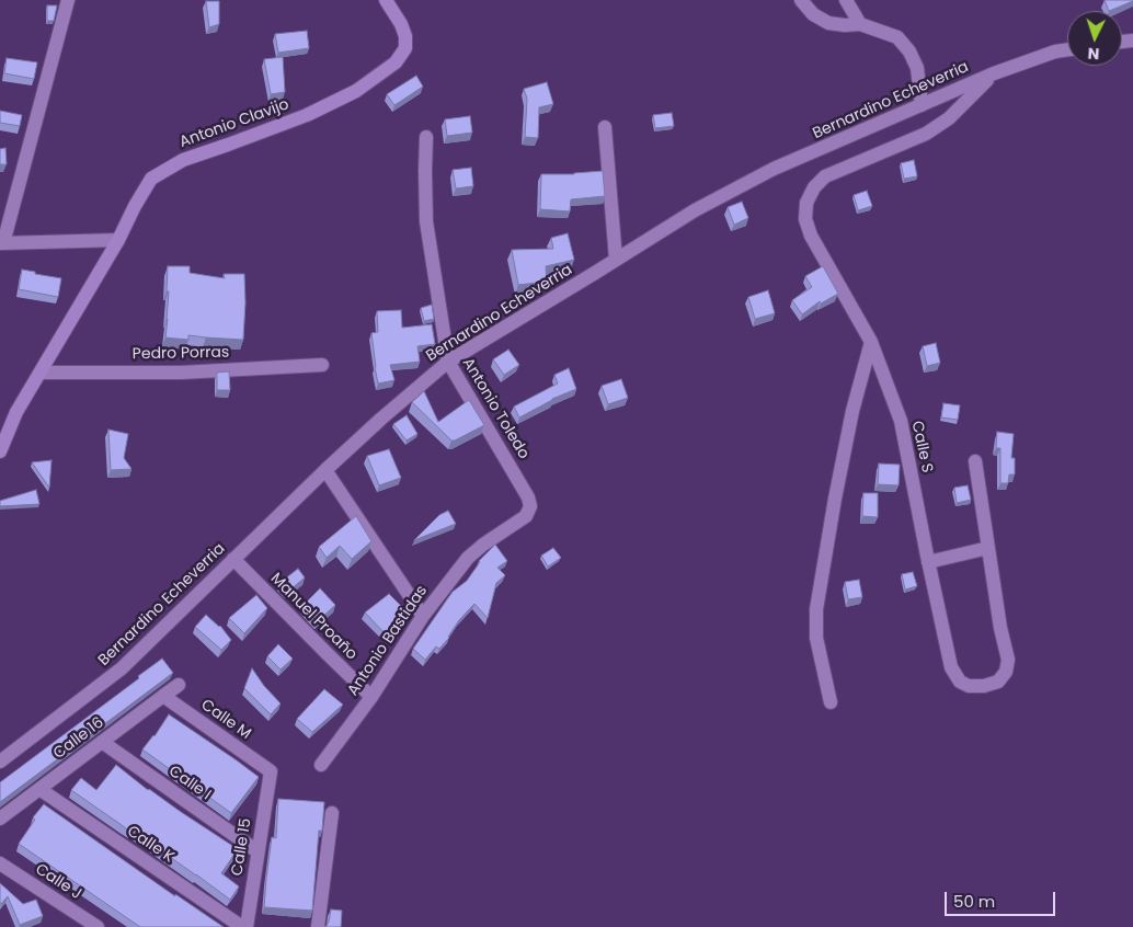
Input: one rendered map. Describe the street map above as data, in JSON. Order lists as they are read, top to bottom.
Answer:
{
  "streets": {
    "main road": ["Antonio Clavijo"],
    "street": [
      "Bernardino Echeverria",
      "Pedro Porras",
      "Antonio Toledo",
      "Calle S",
      "Manuel Proaño",
      "Antonio Bastidas",
      "Calle M",
      "Calle 16",
      "Calle I",
      "Calle K",
      "Calle 15",
      "Calle J"
    ]
  },
  "crossings": [
    ["Bernardino Echeverria", "Antonio Toledo"],
    ["Bernardino Echeverria", "Calle S"],
    ["Bernardino Echeverria", "Manuel Proaño"],
    ["Antonio Clavijo", "Pedro Porras"],
    ["Antonio Toledo", "Antonio Bastidas"],
    ["Manuel Proaño", "Antonio Bastidas"],
    ["Calle M", "Calle 16"],
    ["Calle M", "Calle 15"],
    ["Calle 16", "Calle I"],
    ["Calle 16", "Calle K"],
    ["Calle I", "Calle 15"]
  ],
  "scale_bar": "50 m",
  "north": "bottom"
}
